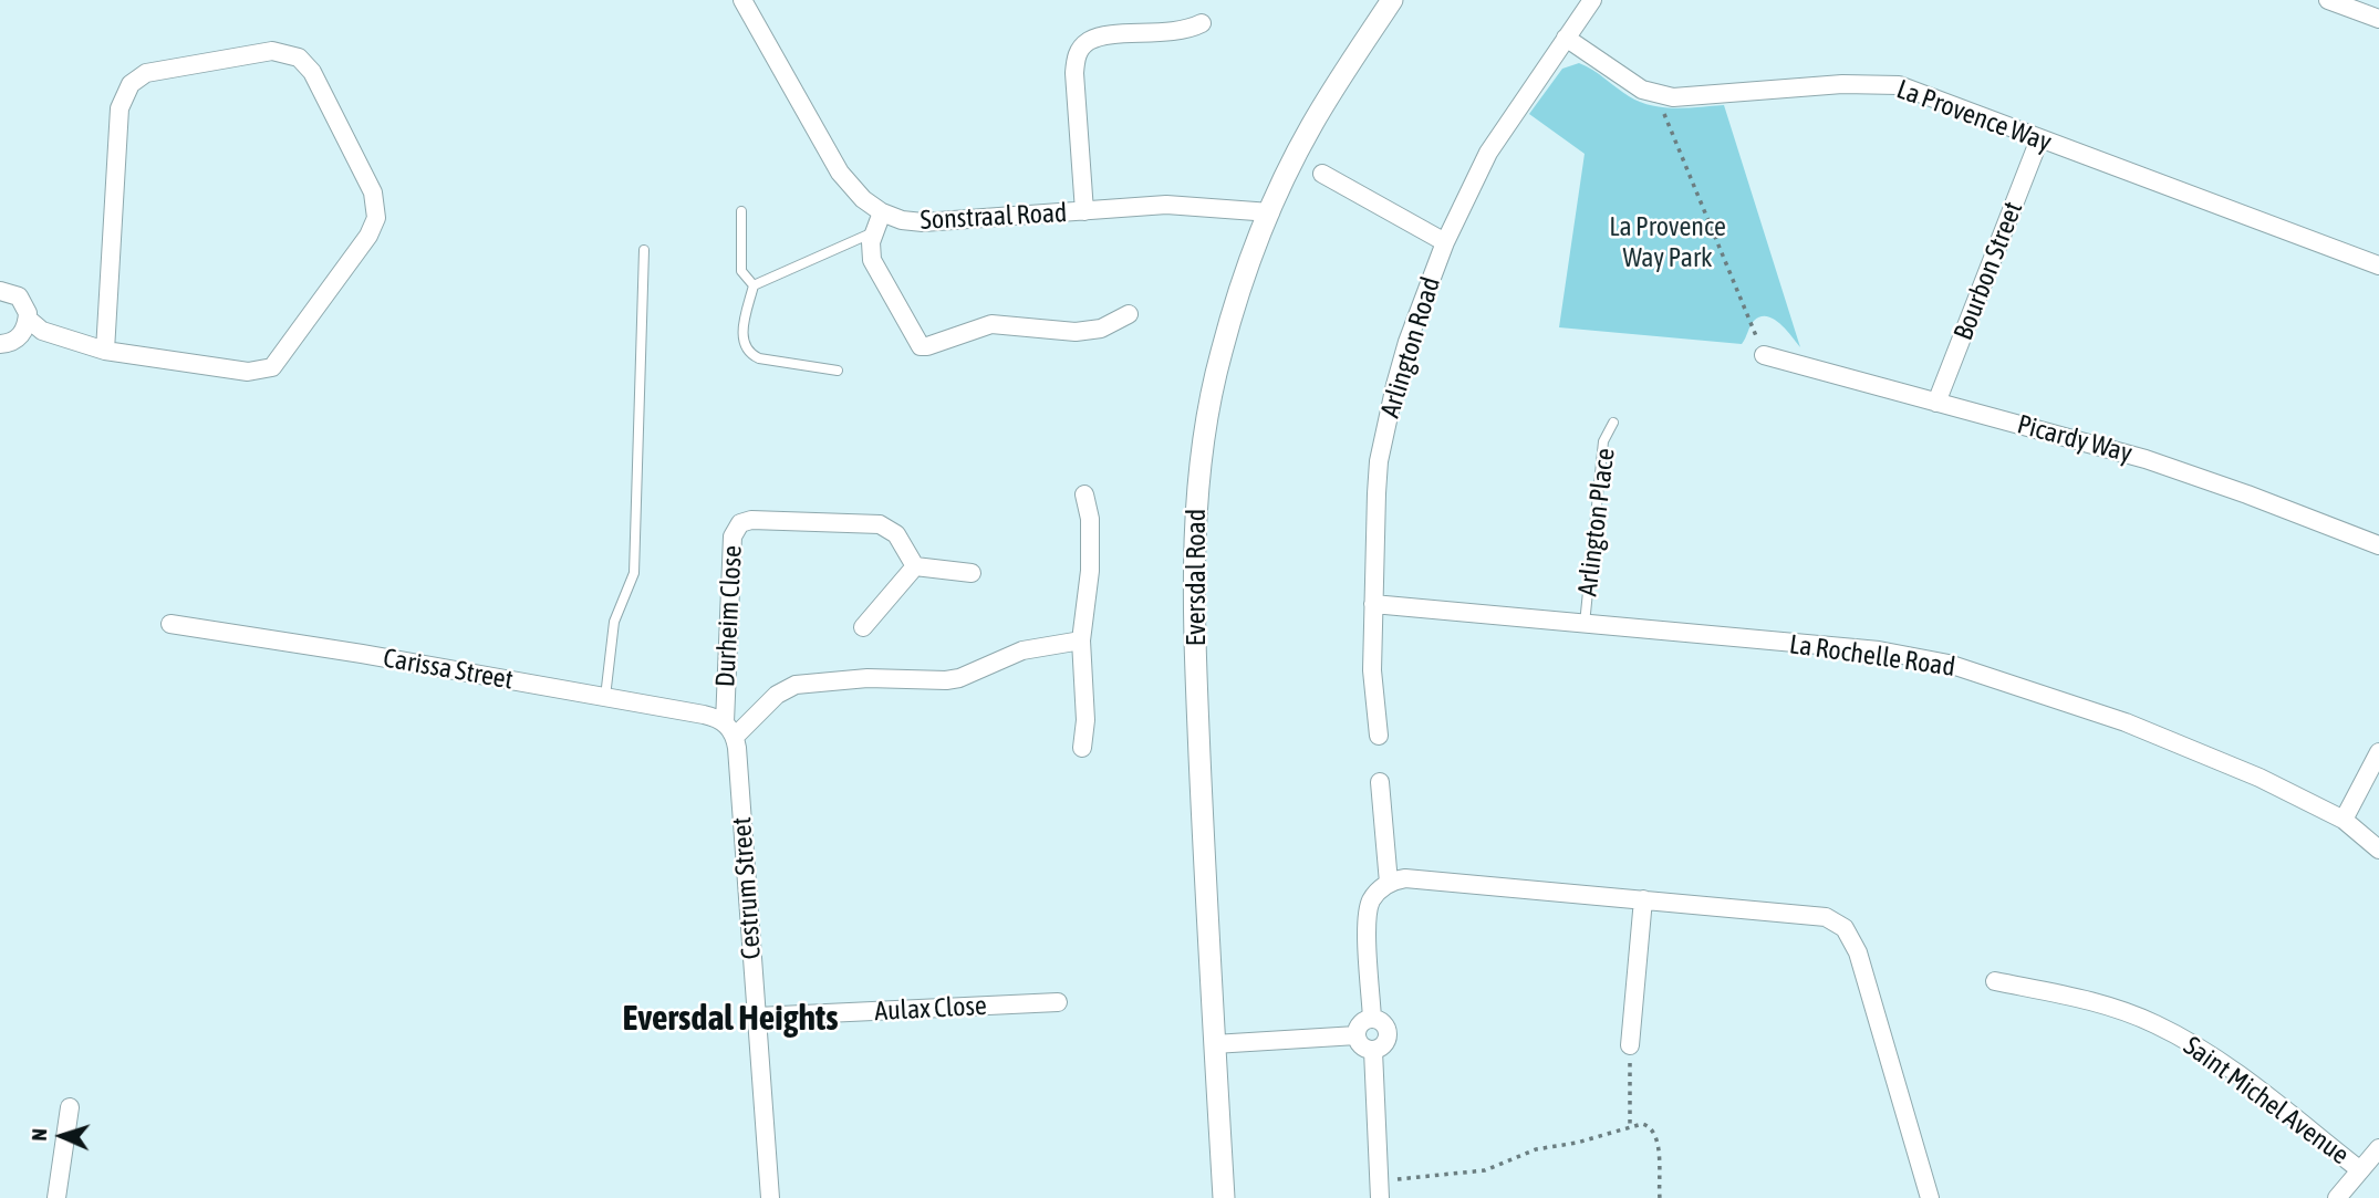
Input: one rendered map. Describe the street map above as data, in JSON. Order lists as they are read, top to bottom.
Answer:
{
  "streets": {
    "street": [
      "La Provence Way",
      "Sonstraal Road",
      "Bourbon Street",
      "Arlington Road",
      "Picardy Way",
      "Eversdal Road",
      "Durheim Close",
      "La Rochelle Road",
      "Carissa Street",
      "Cestrum Street",
      "Aulax Close",
      "Saint Michel Avenue"
    ],
    "lane": ["Arlington Place"]
  },
  "crossings": [
    ["La Provence Way", "Bourbon Street"],
    ["La Provence Way", "Arlington Road"],
    ["Sonstraal Road", "Eversdal Road"],
    ["Bourbon Street", "Picardy Way"],
    ["Arlington Road", "La Rochelle Road"],
    ["Arlington Place", "La Rochelle Road"],
    ["Durheim Close", "Carissa Street"],
    ["Durheim Close", "Cestrum Street"],
    ["Carissa Street", "Cestrum Street"],
    ["Cestrum Street", "Aulax Close"]
  ],
  "districts": ["Eversdal Heights"],
  "parks": ["La Provence Way Park"],
  "north": "left"
}
